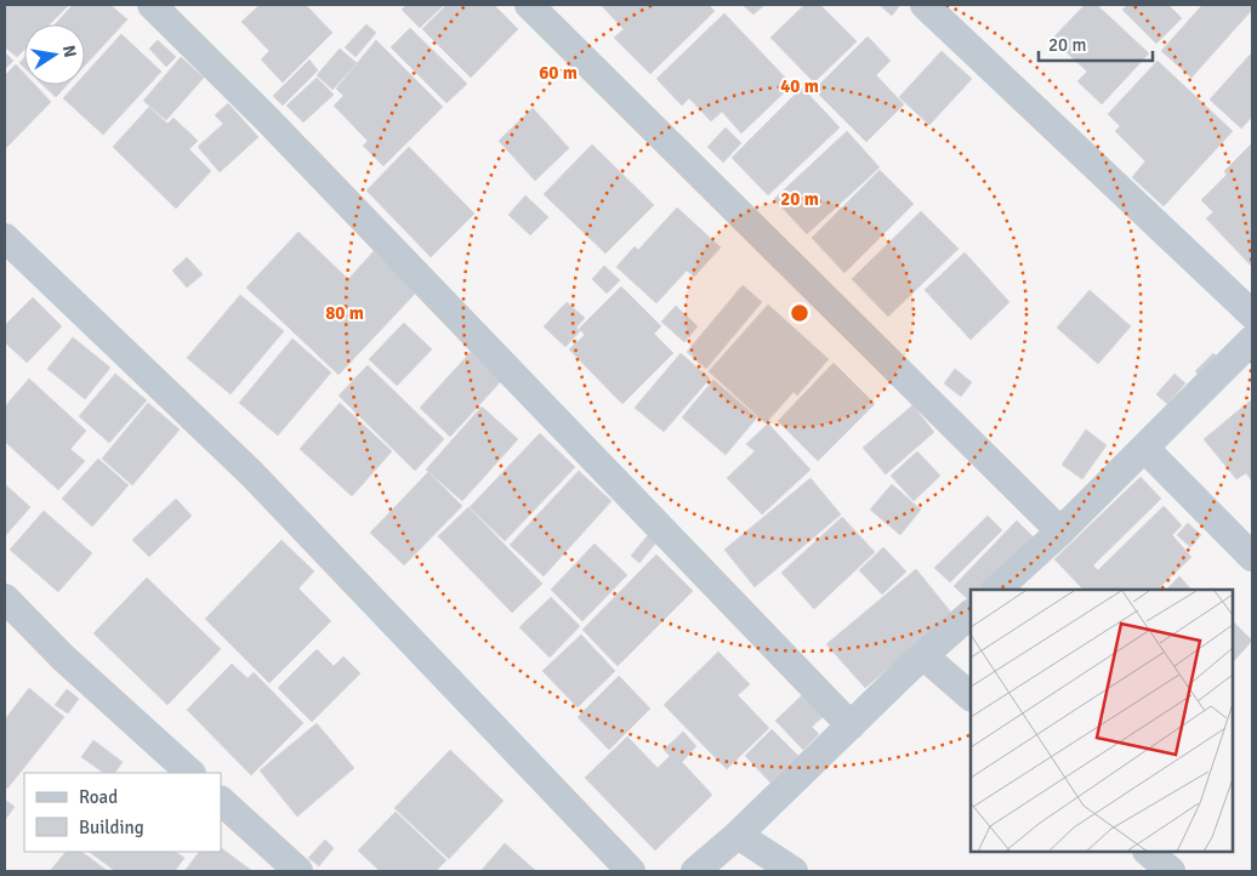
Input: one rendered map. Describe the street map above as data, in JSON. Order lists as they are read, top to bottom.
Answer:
{
  "legend": ["Road", "Building"],
  "scale_bar": "20 m",
  "north": "right",
  "rings": [
    "60 m",
    "40 m",
    "20 m",
    "80 m"
  ]
}
